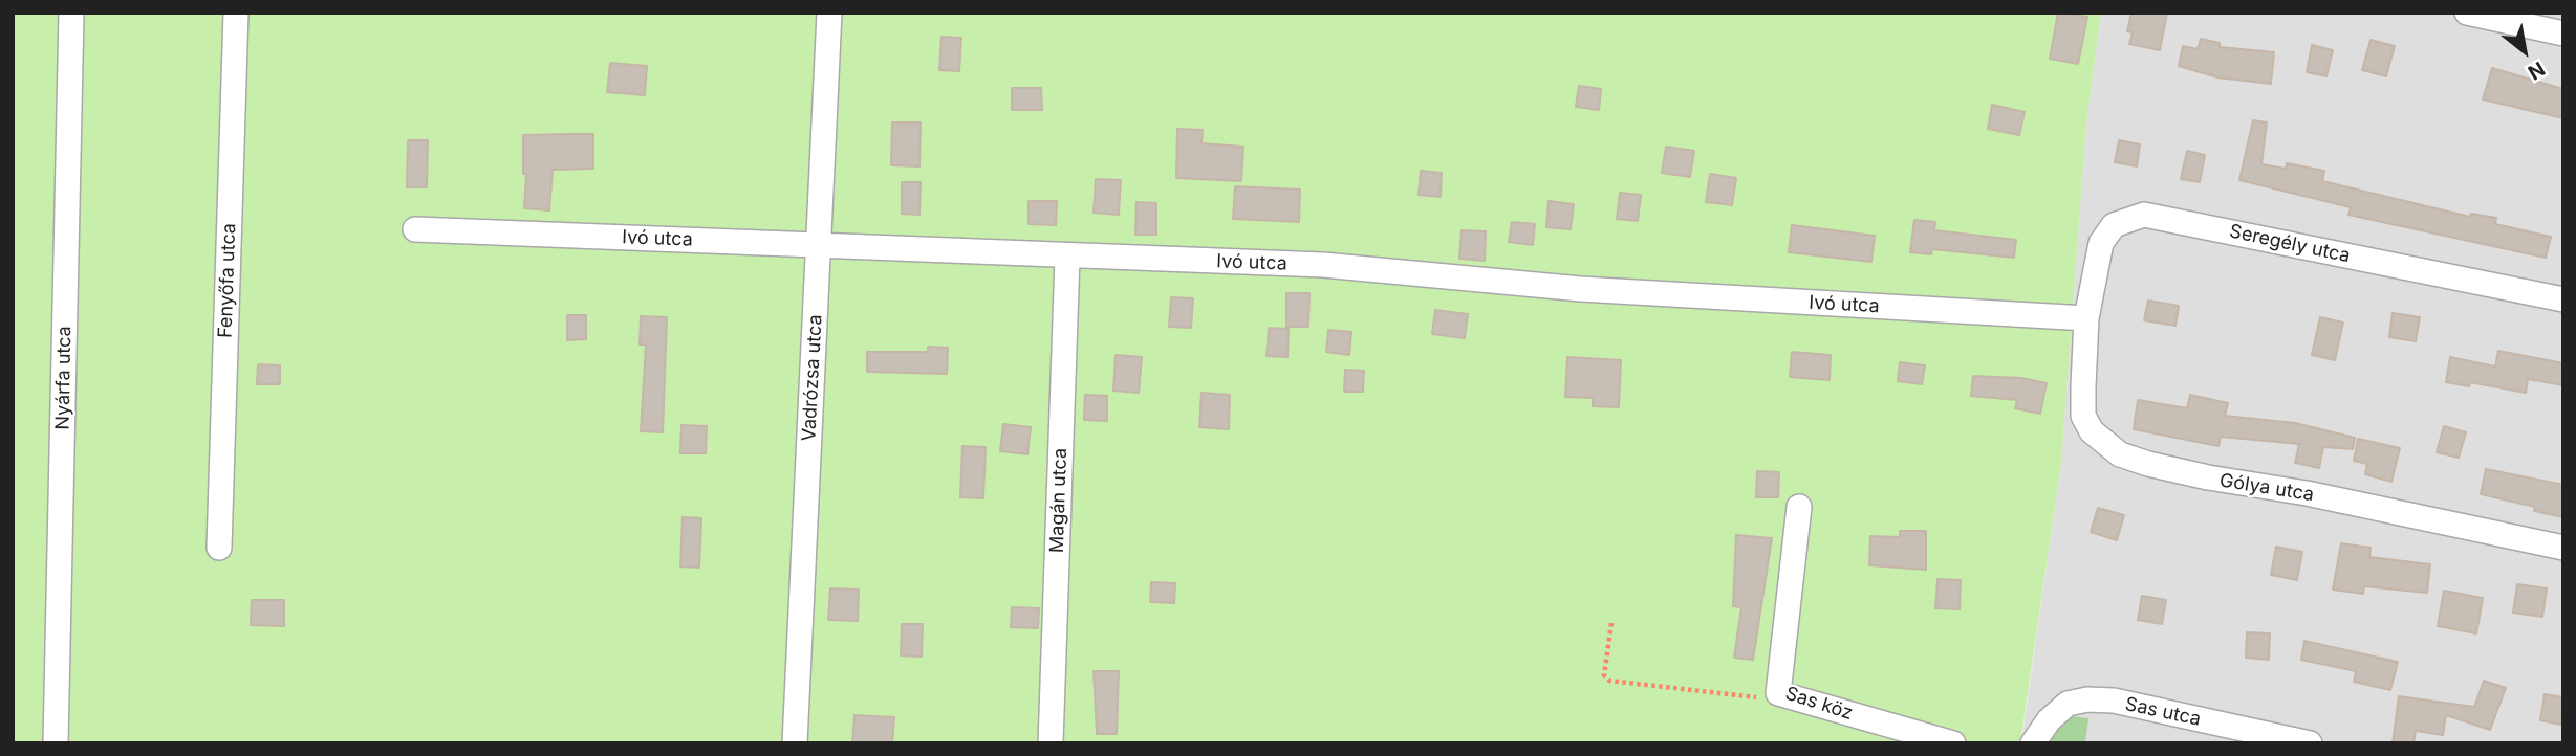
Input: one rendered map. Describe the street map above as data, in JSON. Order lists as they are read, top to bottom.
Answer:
{
  "streets": {
    "street": [
      "Ivó utca",
      "Seregély utca",
      "Fenyőfa utca",
      "Nyárfa utca",
      "Vadrózsa utca",
      "Gólya utca",
      "Magán utca",
      "Sas köz",
      "Sas utca"
    ]
  },
  "crossings": [
    ["Ivó utca", "Seregély utca"],
    ["Ivó utca", "Vadrózsa utca"],
    ["Ivó utca", "Gólya utca"],
    ["Ivó utca", "Magán utca"],
    ["Seregély utca", "Gólya utca"]
  ],
  "north": "bottom right"
}
